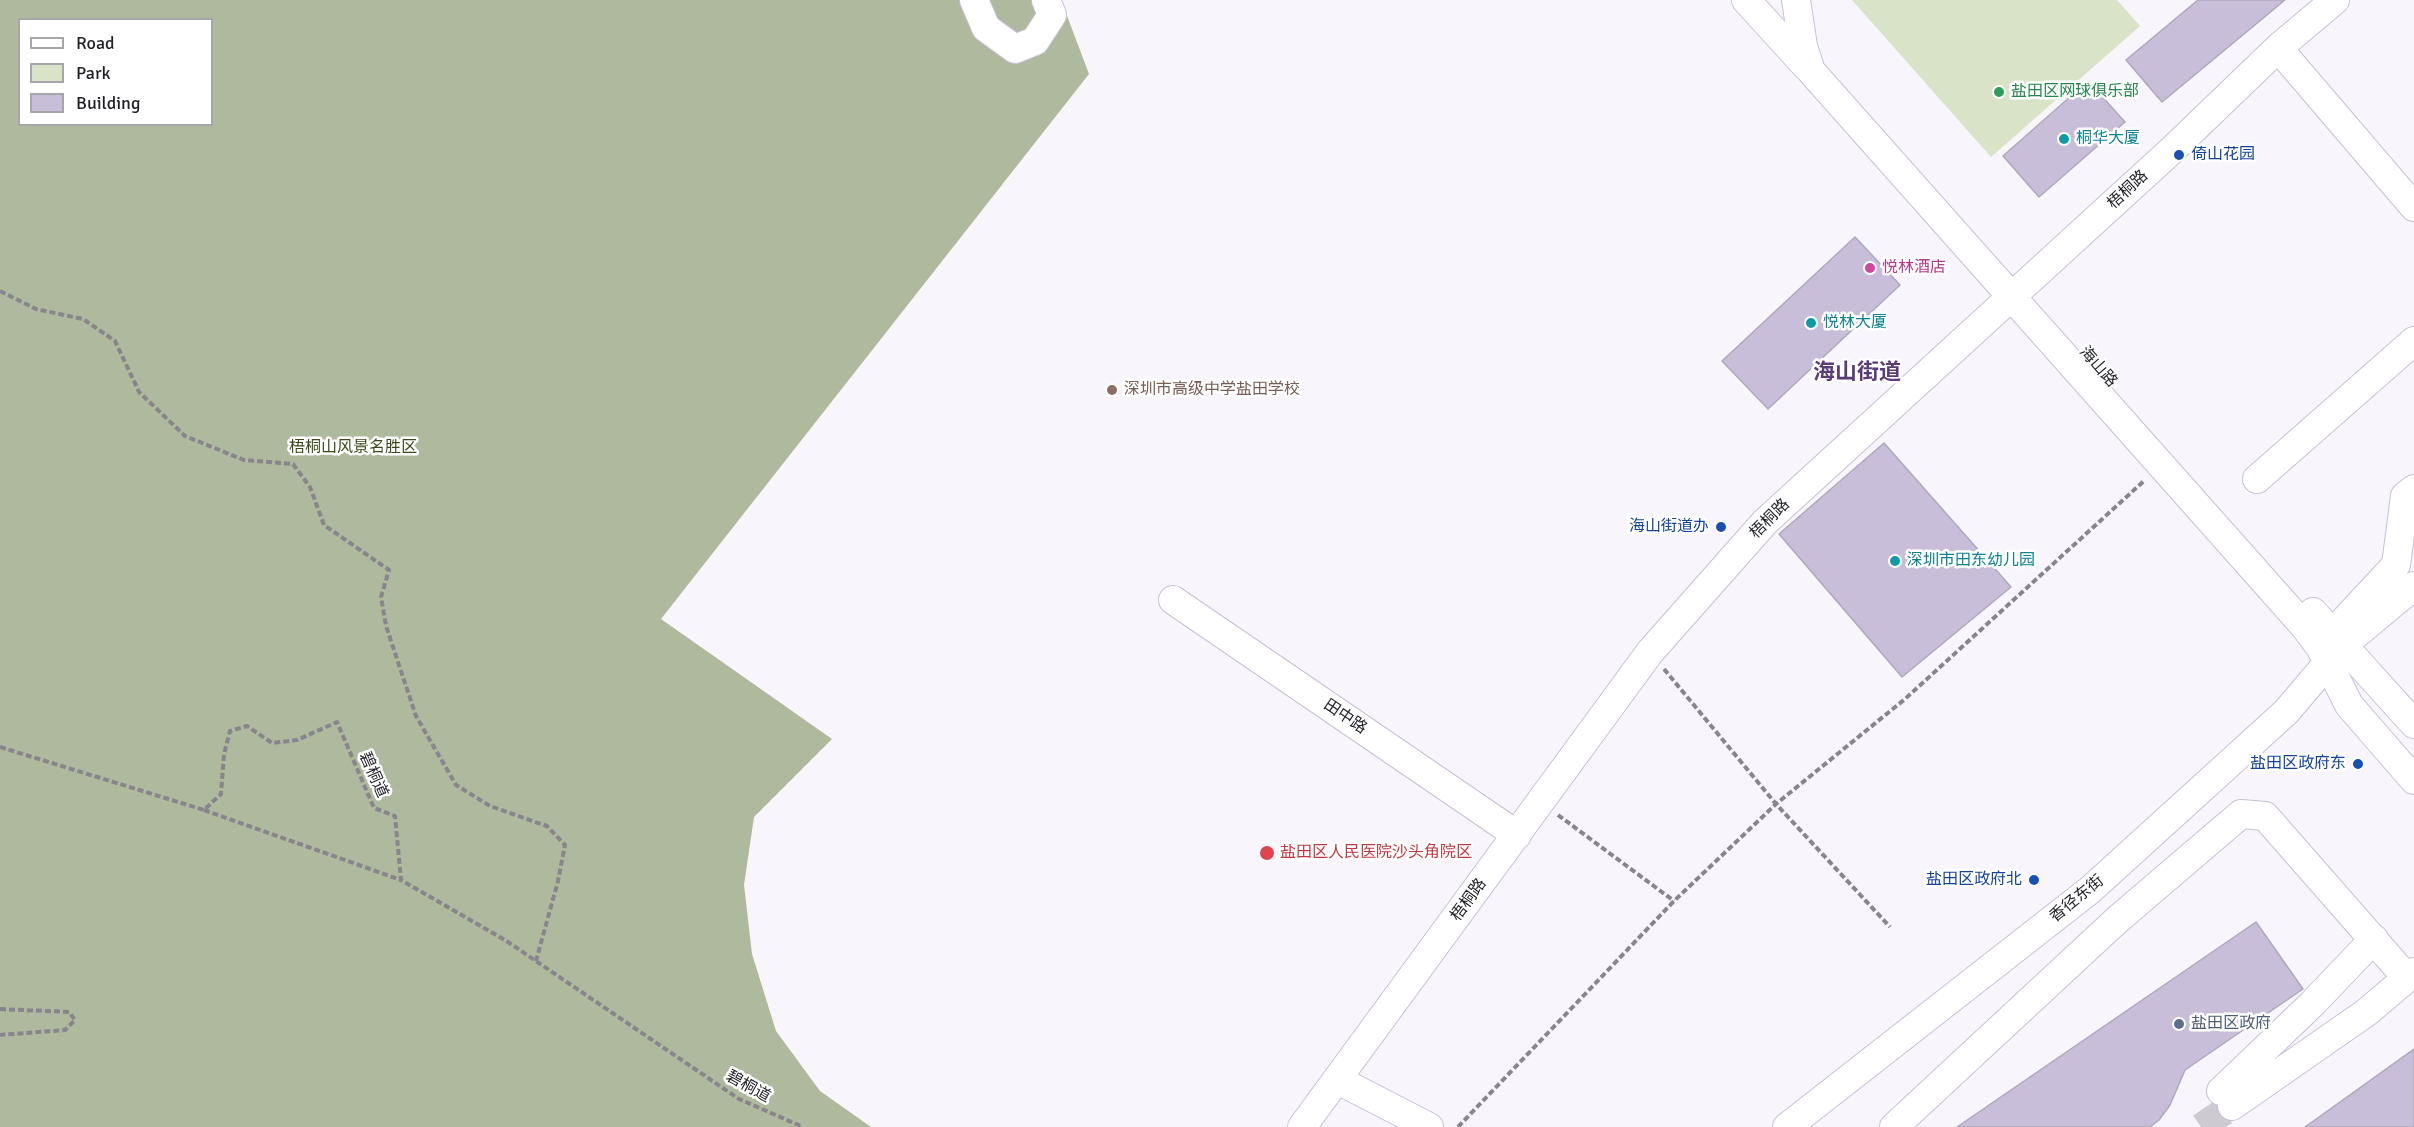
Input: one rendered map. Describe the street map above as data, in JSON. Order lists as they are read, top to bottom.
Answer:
{
  "streets": {
    "street": [
      "梧桐路",
      "海山路",
      "田中路",
      "香径东街"
    ],
    "path": ["碧桐道"]
  },
  "crossings": [
    ["梧桐路", "海山路"],
    ["梧桐路", "田中路"],
    ["海山路", "香径东街"]
  ],
  "districts": ["海山街道"],
  "parks": ["梧桐山风景名胜区"],
  "places": [
    "盐田区网球俱乐部",
    "桐华大厦",
    "倚山花园",
    "悦林酒店",
    "悦林大厦",
    "深圳市高级中学盐田学校",
    "海山街道办",
    "深圳市田东幼儿园",
    "盐田区政府东",
    "盐田区人民医院沙头角院区",
    "盐田区政府北",
    "盐田区政府"
  ],
  "legend": ["Road", "Park", "Building"]
}
